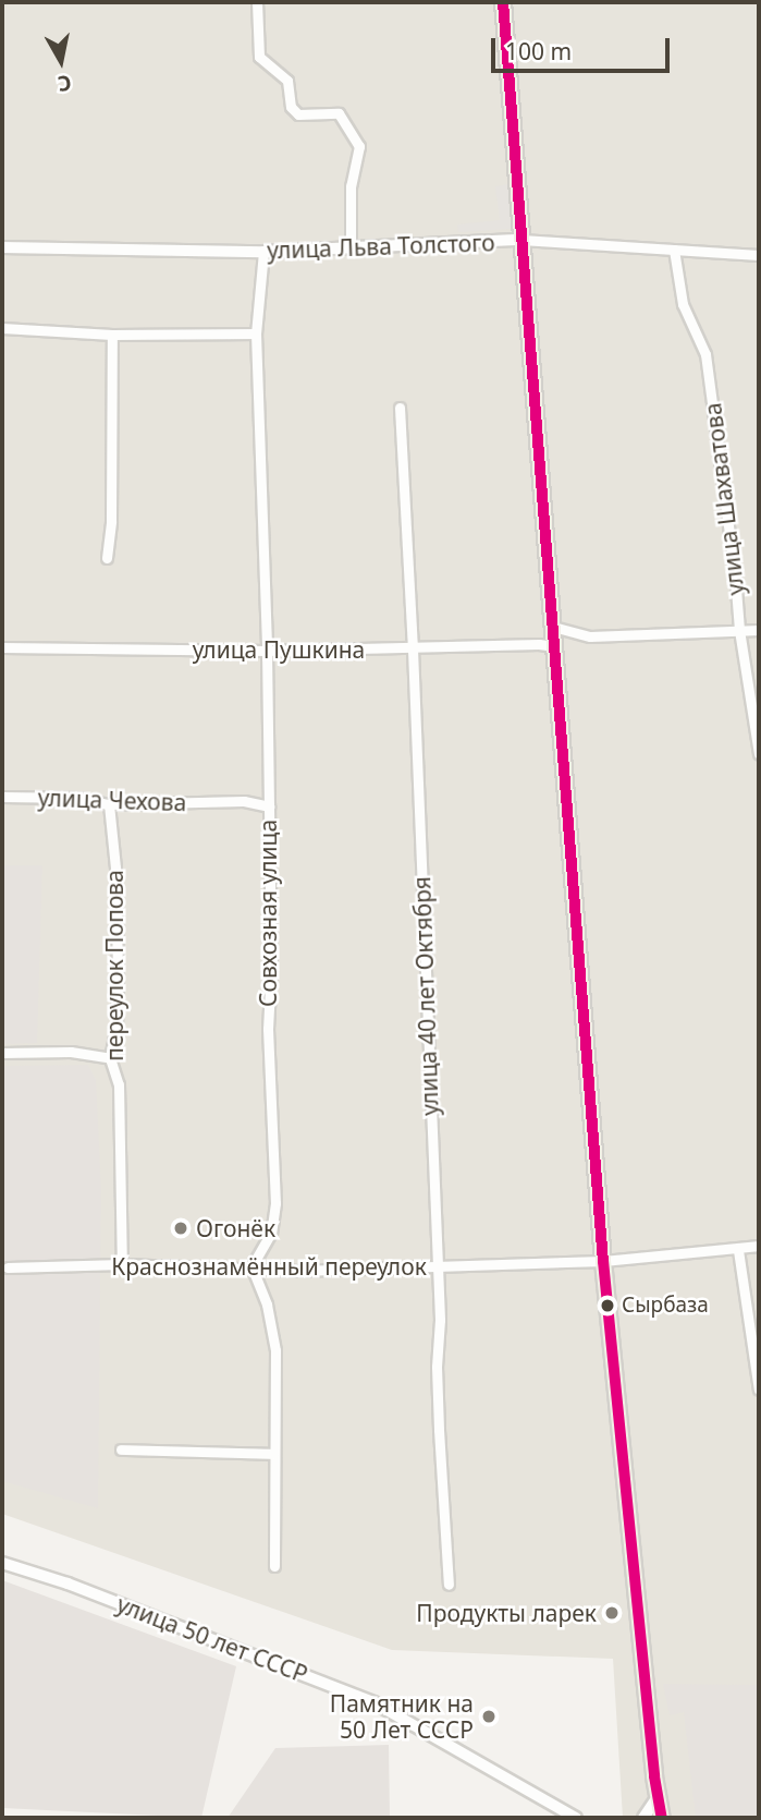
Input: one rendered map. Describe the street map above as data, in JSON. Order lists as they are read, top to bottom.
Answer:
{
  "streets": {
    "street": [
      "улица Льва Толстого",
      "улица Шахватова",
      "улица Пушкина",
      "улица Чехова",
      "Совхозная улица",
      "переулок Попова",
      "улица 40 лет Октября",
      "Краснознамённый переулок",
      "улица 50 лет СССР"
    ]
  },
  "crossings": [
    ["улица Льва Толстого", "улица Шахватова"],
    ["улица Льва Толстого", "Совхозная улица"],
    ["улица Пушкина", "Совхозная улица"],
    ["улица Пушкина", "улица 40 лет Октября"],
    ["улица Чехова", "Совхозная улица"],
    ["улица Чехова", "переулок Попова"],
    ["Совхозная улица", "Краснознамённый переулок"],
    ["переулок Попова", "Краснознамённый переулок"],
    ["улица 40 лет Октября", "Краснознамённый переулок"]
  ],
  "places": [
    "Огонёк",
    "Сырбаза",
    "Продукты ларек",
    "Памятник на 50 Лет СССР"
  ],
  "scale_bar": "100 m",
  "north": "bottom"
}
